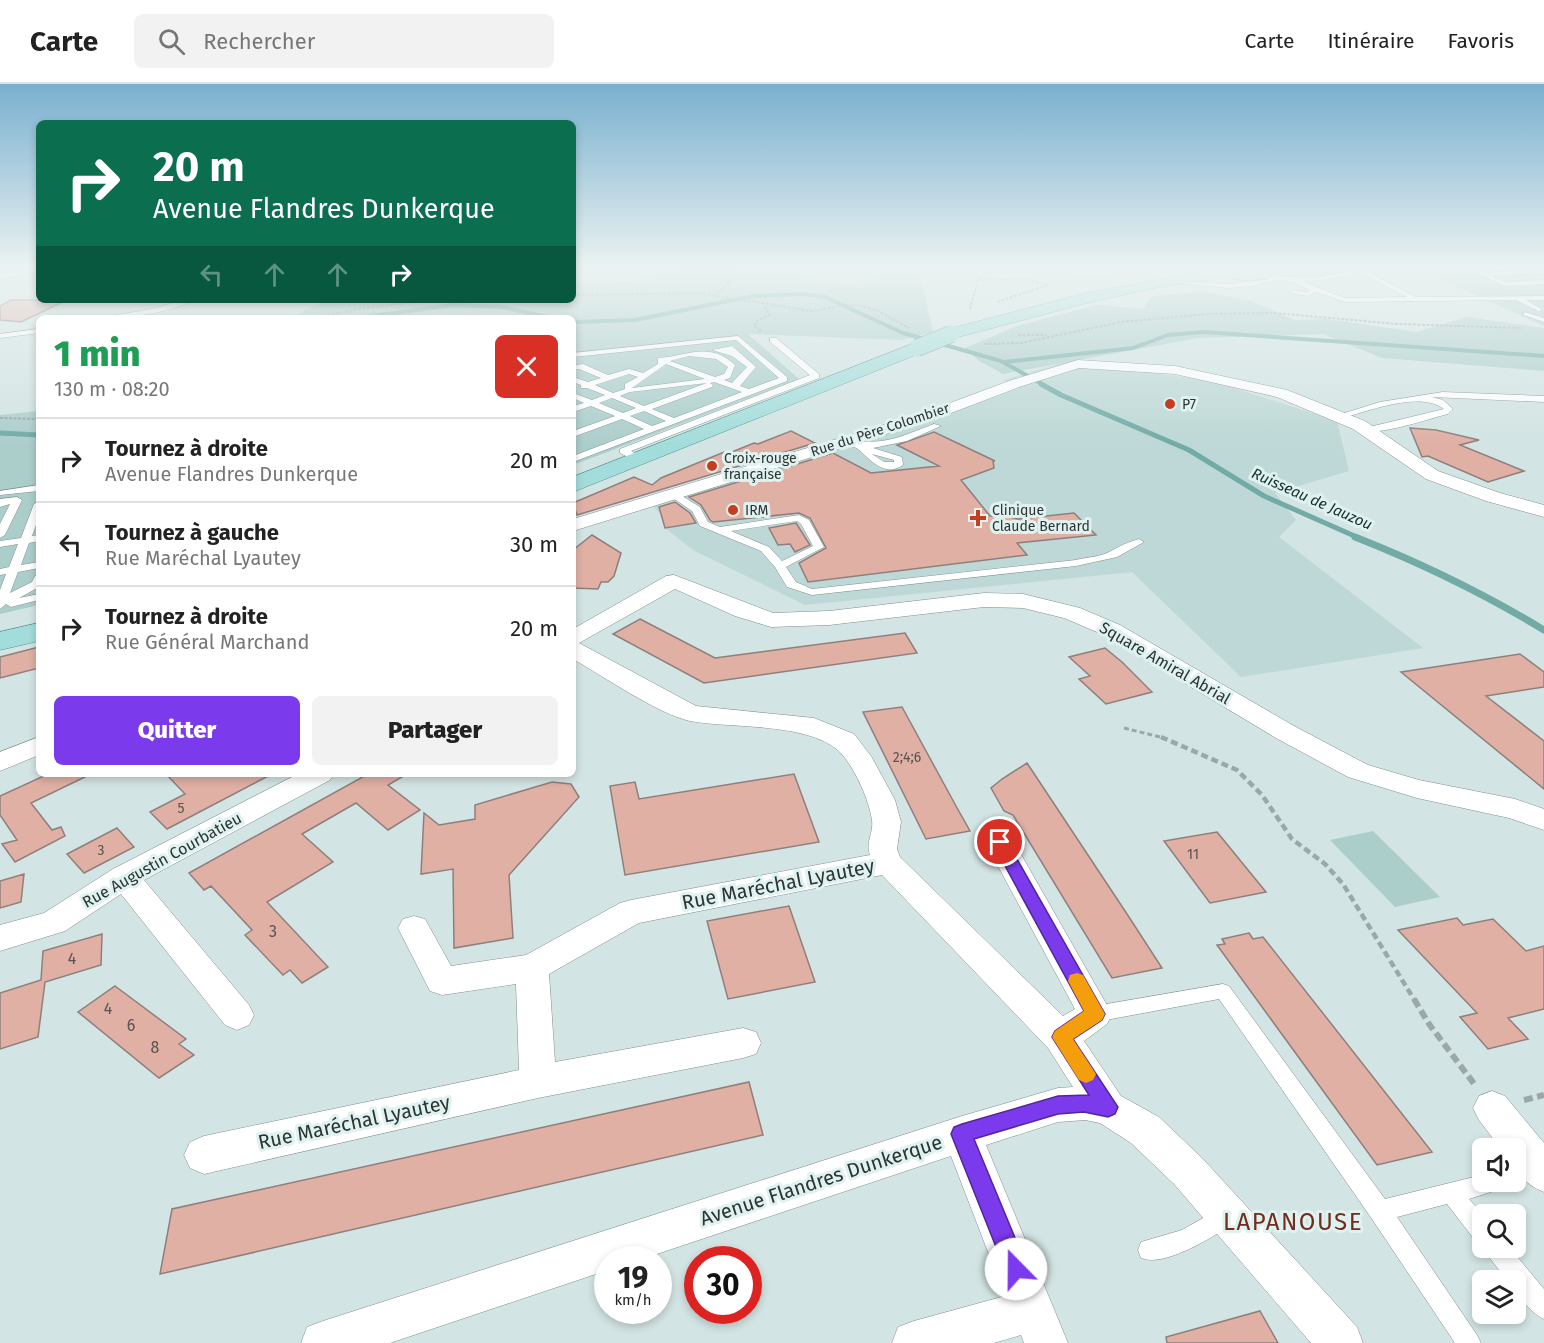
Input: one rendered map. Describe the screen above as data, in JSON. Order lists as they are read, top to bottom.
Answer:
{
  "streets": {
    "street": [
      "Rue du Père Colombier",
      "Square Amiral Abrial",
      "Rue Augustin Courbatieu",
      "Rue Maréchal Lyautey",
      "Avenue Flandres Dunkerque"
    ]
  },
  "crossings": [
    ["Rue Maréchal Lyautey", "Avenue Flandres Dunkerque"]
  ],
  "districts": ["LAPANOUSE"],
  "water": ["Ruisseau de Jauzou"],
  "places": {
    "other": ["P7", "Croix-rouge française", "IRM"],
    "health": ["Clinique Claude Bernard"]
  },
  "house_numbers": [
    "2;4;6",
    "5",
    "3",
    "11",
    "3",
    "4",
    "4",
    "6",
    "8"
  ],
  "page": {
    "header": "Carte",
    "search": "Rechercher",
    "nav": ["Carte", "Itinéraire", "Favoris"],
    "turn": ["20 m", "Avenue Flandres Dunkerque"],
    "heading": ["1 min", "130 m · 08:20"],
    "list": [
      {
        "name": "Tournez à droite",
        "note": "Avenue Flandres Dunkerque",
        "value": "20 m"
      },
      {
        "name": "Tournez à gauche",
        "note": "Rue Maréchal Lyautey",
        "value": "30 m"
      },
      {
        "name": "Tournez à droite",
        "note": "Rue Général Marchand",
        "value": "20 m"
      }
    ],
    "buttons": ["Quitter", "Partager"],
    "speed": "19 km/h",
    "limit": "30"
  }
}
